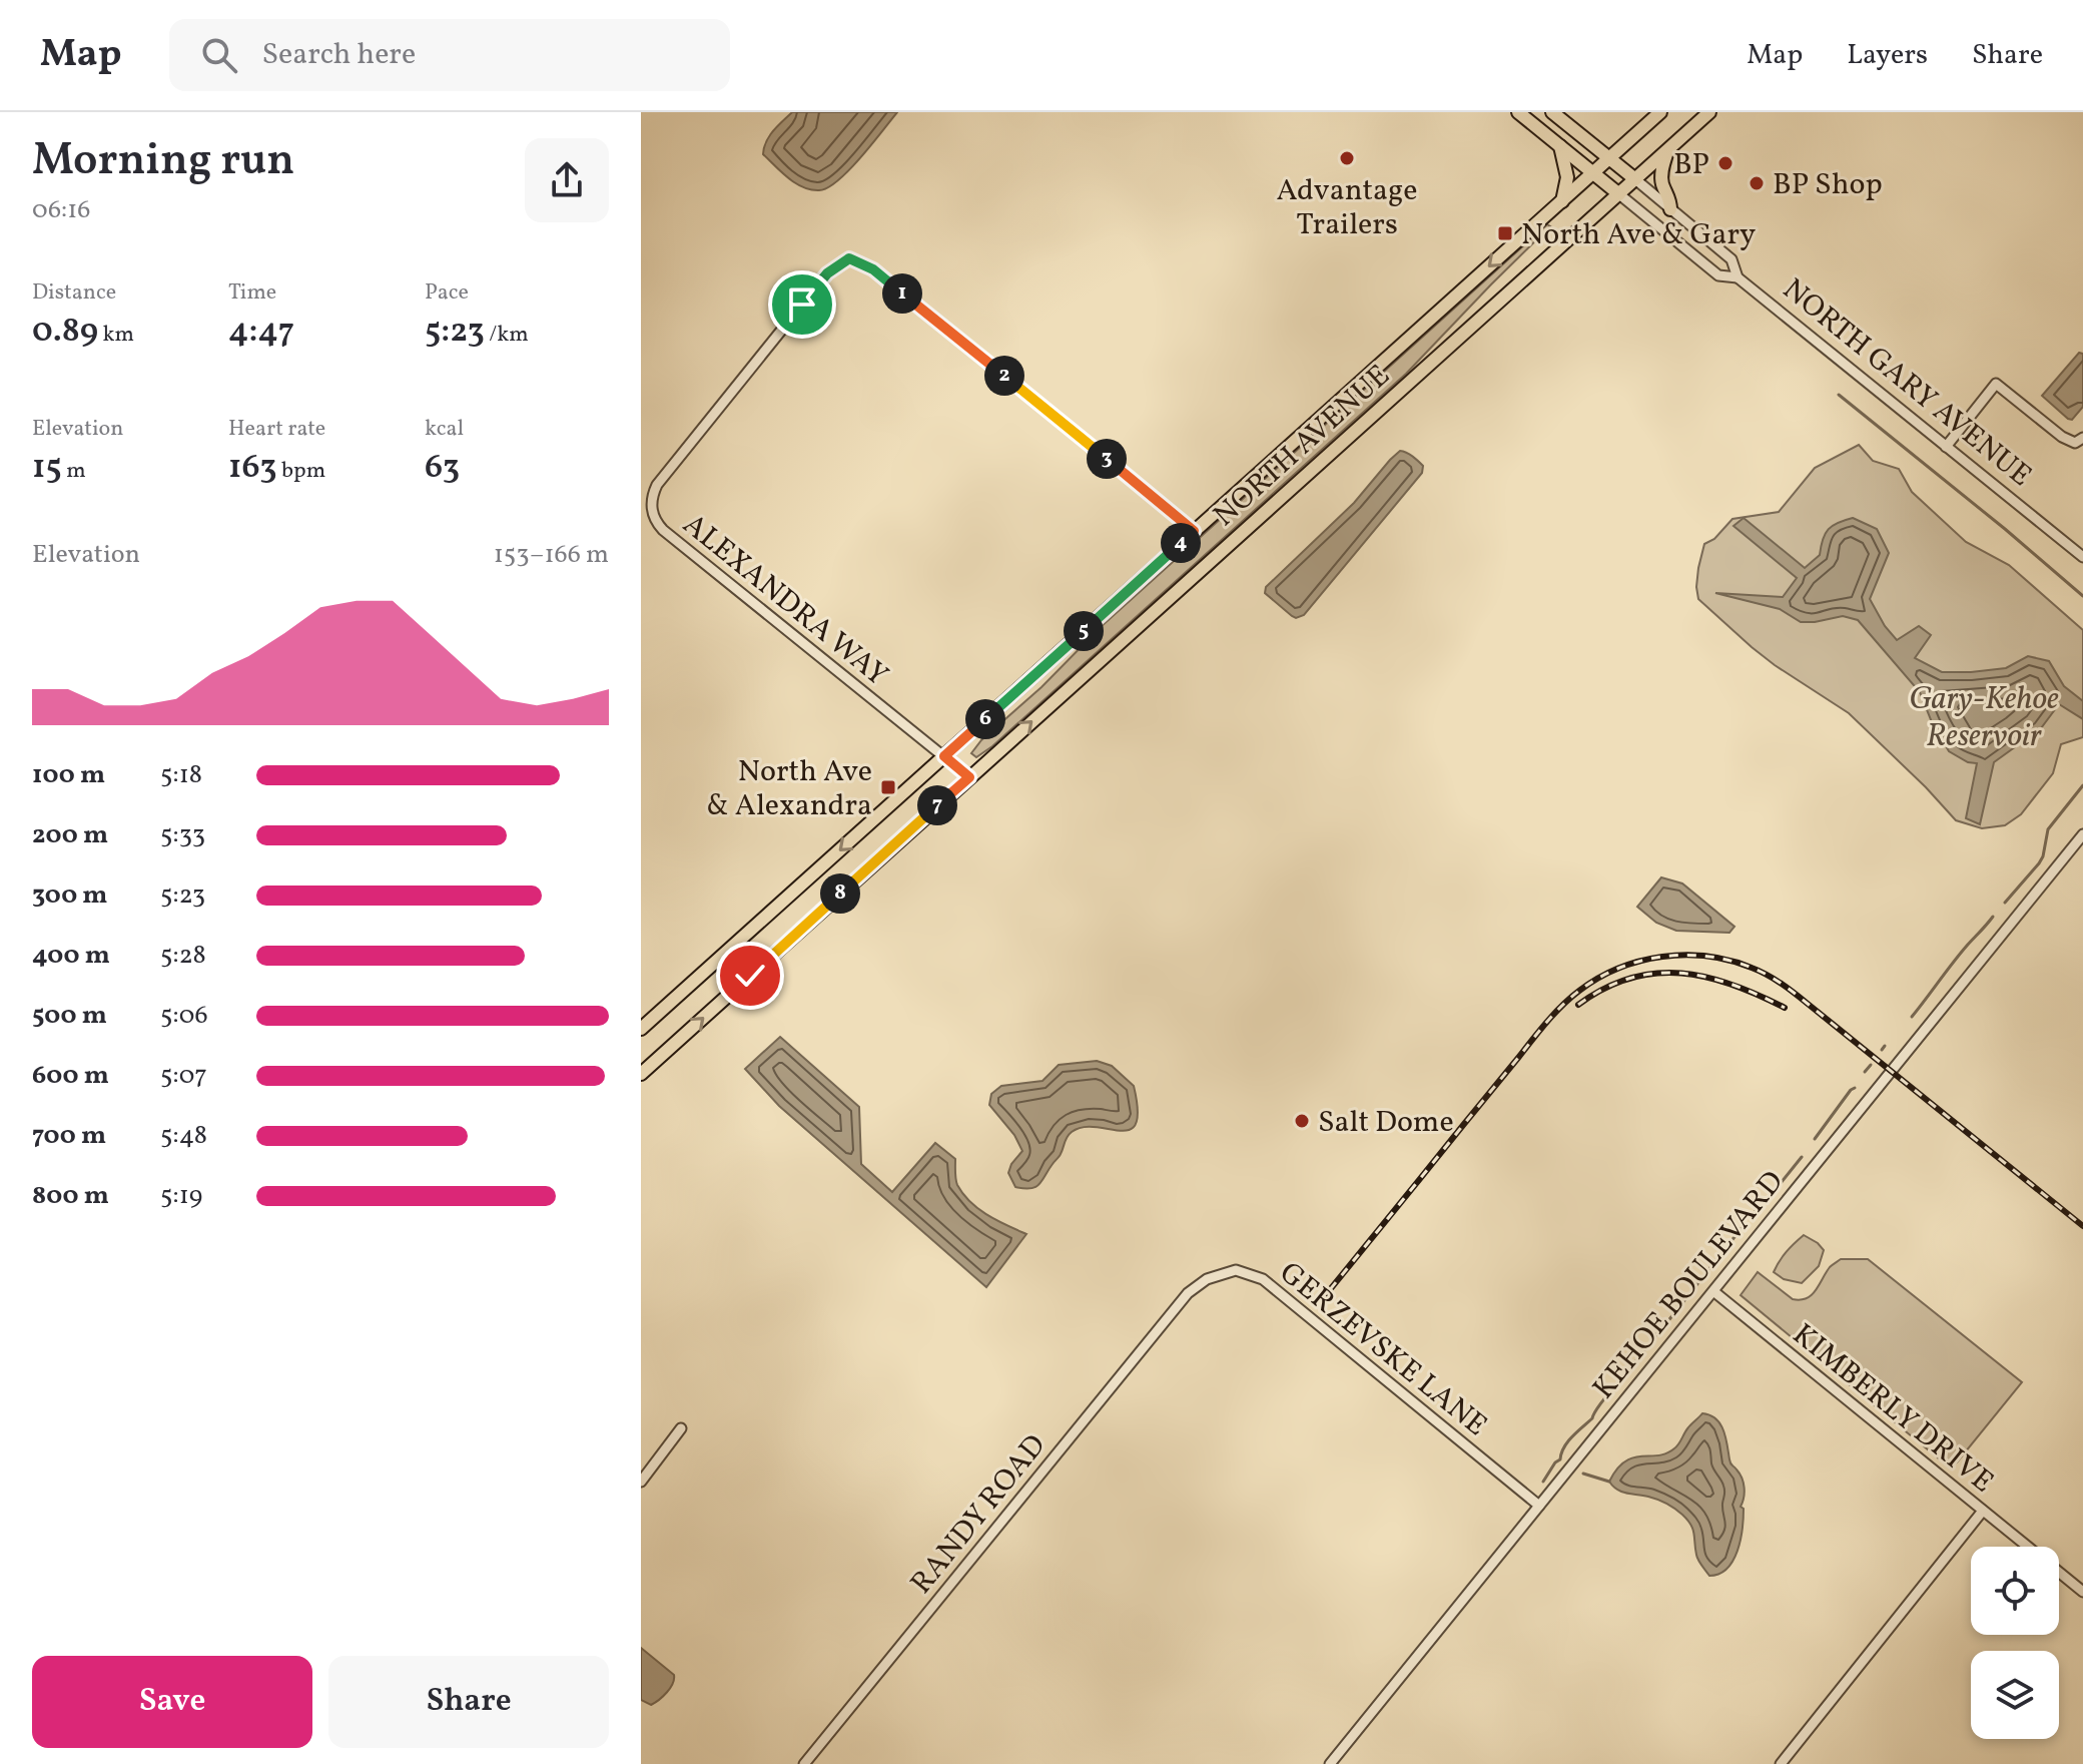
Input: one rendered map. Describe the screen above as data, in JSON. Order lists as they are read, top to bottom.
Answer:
{
  "streets": {
    "main road": ["NORTH GARY AVENUE", "NORTH AVENUE"],
    "street": [
      "ALEXANDRA WAY",
      "KEHOE BOULEVARD",
      "GERZEVSKE LANE",
      "KIMBERLY DRIVE",
      "RANDY ROAD"
    ]
  },
  "crossings": [
    ["NORTH GARY AVENUE", "NORTH AVENUE"],
    ["NORTH AVENUE", "ALEXANDRA WAY"],
    ["KEHOE BOULEVARD", "GERZEVSKE LANE"],
    ["KEHOE BOULEVARD", "KIMBERLY DRIVE"],
    ["GERZEVSKE LANE", "RANDY ROAD"]
  ],
  "water": ["Gary-Kehoe Reservoir"],
  "places": {
    "other": [
      "Advantage Trailers",
      "BP",
      "BP Shop",
      "Salt Dome"
    ],
    "transit": ["North Ave & Gary", "North Ave & Alexandra"]
  },
  "page": {
    "header": "Map",
    "search": "Search here",
    "nav": ["Map", "Layers", "Share"],
    "heading": ["Morning run", "06:16"],
    "stats": [
      ["Distance", "0.89 km"],
      ["Time", "4:47"],
      ["Pace", "5:23 /km"],
      ["Elevation", "15 m"],
      ["Heart rate", "163 bpm"],
      ["kcal", "63"]
    ],
    "pins": [
      "1",
      "2",
      "3",
      "4",
      "5",
      "6",
      "7",
      "8"
    ],
    "chart": ["Elevation", "153–166 m"],
    "list": [
      {
        "name": "100 m",
        "note": "5:18"
      },
      {
        "name": "200 m",
        "note": "5:33"
      },
      {
        "name": "300 m",
        "note": "5:23"
      },
      {
        "name": "400 m",
        "note": "5:28"
      },
      {
        "name": "500 m",
        "note": "5:06"
      },
      {
        "name": "600 m",
        "note": "5:07"
      },
      {
        "name": "700 m",
        "note": "5:48"
      },
      {
        "name": "800 m",
        "note": "5:19"
      }
    ],
    "buttons": ["Save", "Share"]
  }
}
